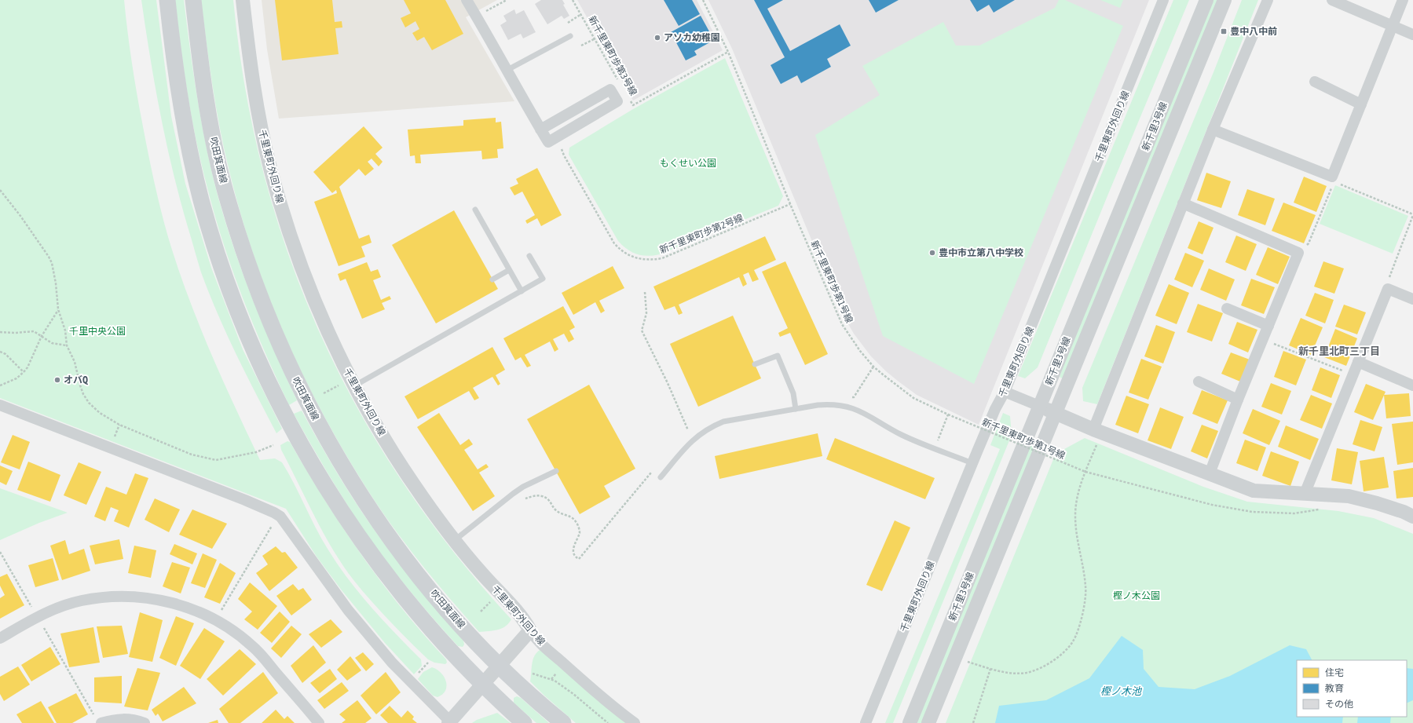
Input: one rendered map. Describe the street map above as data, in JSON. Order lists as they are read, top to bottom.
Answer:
{
  "streets": {
    "main road": ["吹田箕面線"],
    "street": ["千里東町外回り線", "新千里3号線"],
    "path": ["新千里東町歩第3号線", "新千里東町歩第2号線", "新千里東町歩第1号線"]
  },
  "crossings": [
    ["新千里東町歩第3号線", "新千里東町歩第1号線"],
    ["新千里東町歩第2号線", "新千里東町歩第1号線"]
  ],
  "districts": ["新千里北町三丁目"],
  "water": ["樫ノ木池"],
  "parks": ["もくせい公園", "千里中央公園", "樫ノ木公園"],
  "places": {
    "transit": ["豊中八中前"],
    "other": ["アソカ幼稚園", "豊中市立第八中学校", "オバQ"]
  },
  "legend": ["住宅", "教育", "その他"]
}
